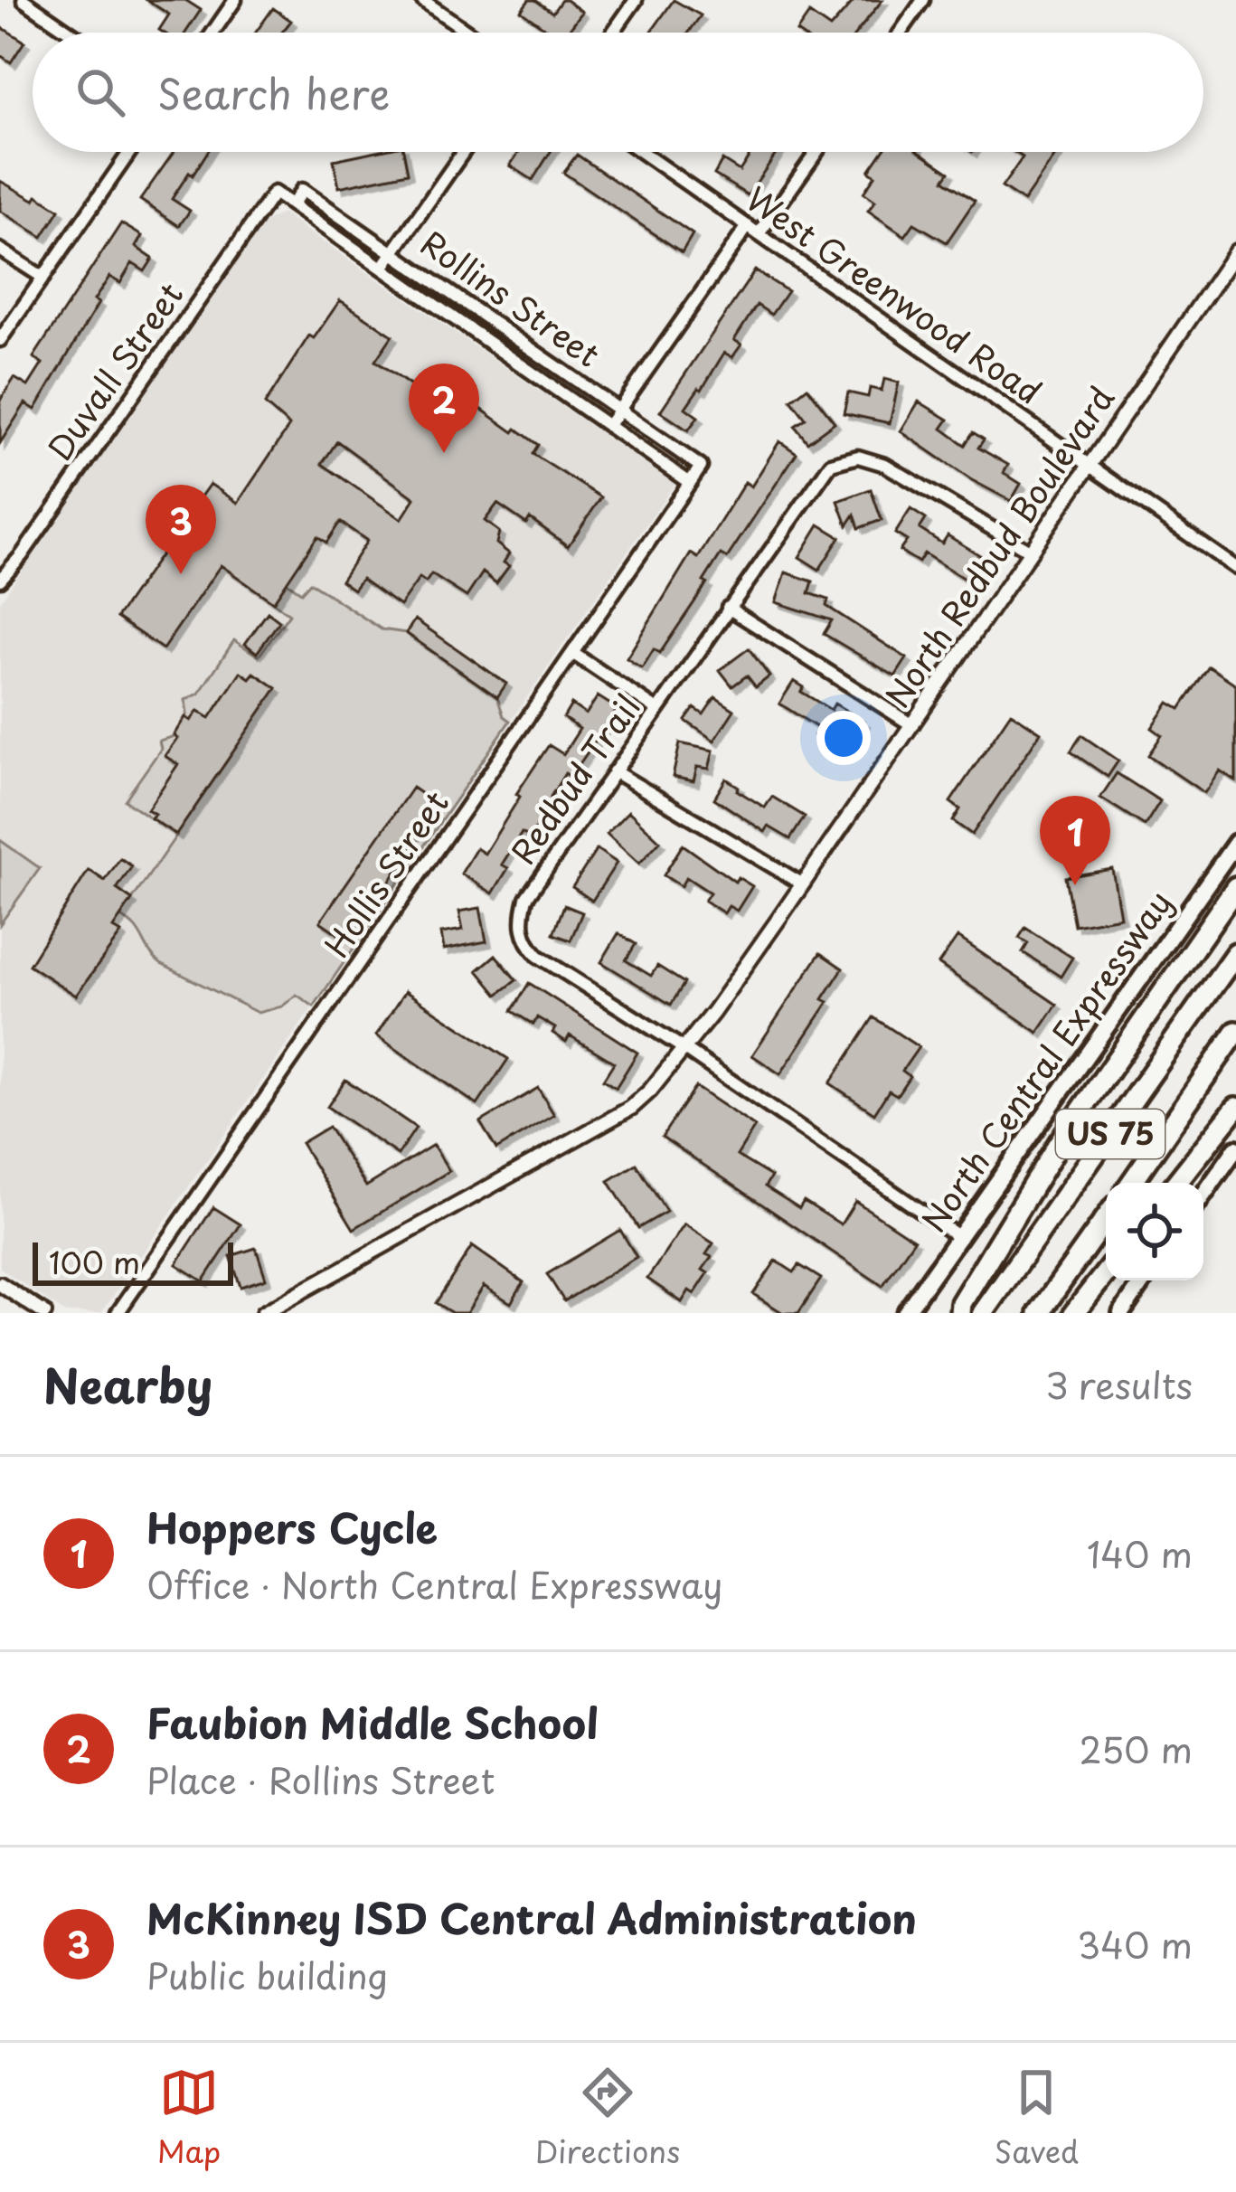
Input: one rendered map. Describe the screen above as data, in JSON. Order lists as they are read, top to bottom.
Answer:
{
  "streets": {
    "highway": ["US 75"],
    "main road": ["North Central Expressway"],
    "street": [
      "West Greenwood Road",
      "Rollins Street",
      "Duvall Street",
      "North Redbud Boulevard",
      "Redbud Trail",
      "Hollis Street"
    ]
  },
  "crossings": [
    ["West Greenwood Road", "North Redbud Boulevard"],
    ["Rollins Street", "Duvall Street"],
    ["Rollins Street", "Hollis Street"],
    ["North Redbud Boulevard", "Redbud Trail"],
    ["Redbud Trail", "North Central Expressway"]
  ],
  "scale_bar": "100 m",
  "page": {
    "search": "Search here",
    "pins": ["2", "3", "1"],
    "scale": "100 m",
    "heading": ["Nearby", "3 results"],
    "list": [
      {
        "mark": "1",
        "name": "Hoppers Cycle",
        "note": "Office · North Central Expressway",
        "value": "140 m"
      },
      {
        "mark": "2",
        "name": "Faubion Middle School",
        "note": "Place · Rollins Street",
        "value": "250 m"
      },
      {
        "mark": "3",
        "name": "McKinney ISD Central Administration",
        "note": "Public building",
        "value": "340 m"
      }
    ],
    "nav": ["Map", "Directions", "Saved"]
  }
}
